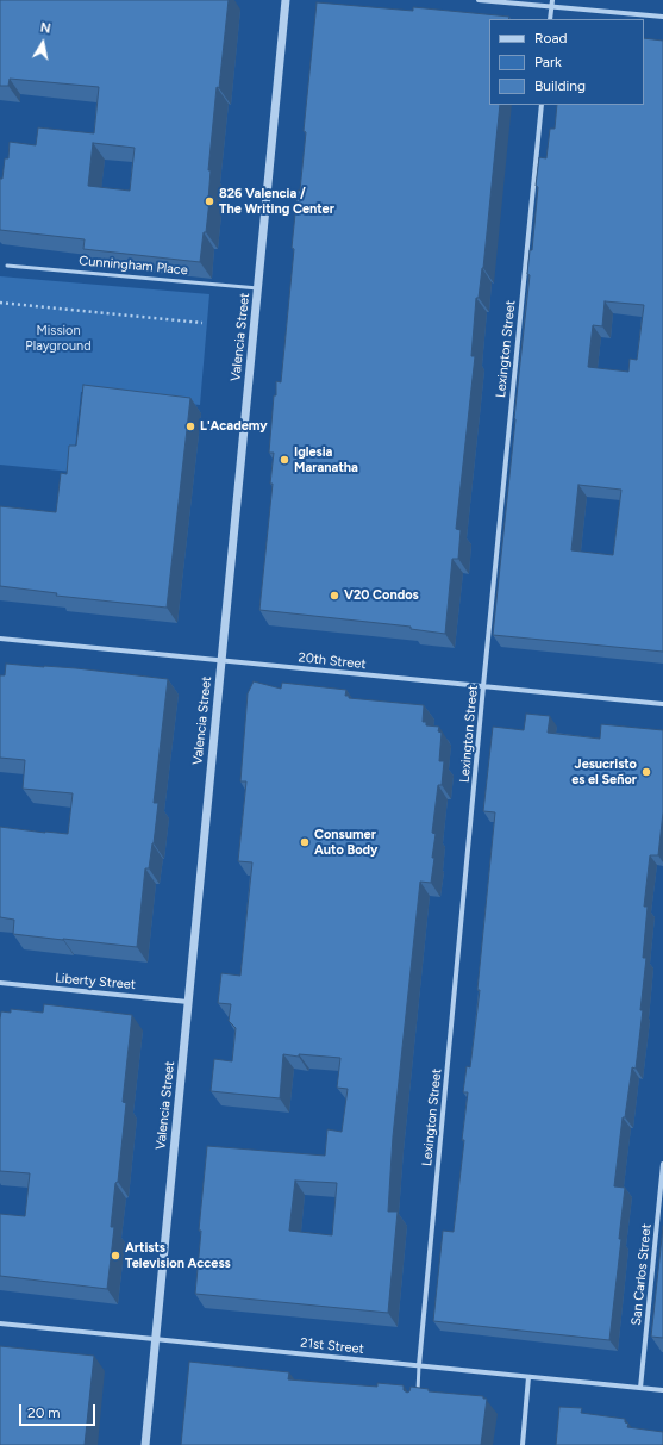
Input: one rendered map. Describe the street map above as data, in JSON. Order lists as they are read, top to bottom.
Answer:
{
  "streets": {
    "street": [
      "Valencia Street",
      "Lexington Street",
      "20th Street",
      "Liberty Street",
      "San Carlos Street",
      "21st Street"
    ],
    "lane": ["Cunningham Place"]
  },
  "crossings": [
    ["Cunningham Place", "Valencia Street"],
    ["Valencia Street", "20th Street"],
    ["Valencia Street", "Liberty Street"],
    ["Valencia Street", "21st Street"],
    ["Lexington Street", "20th Street"],
    ["Lexington Street", "21st Street"],
    ["San Carlos Street", "21st Street"]
  ],
  "parks": ["Mission Playground"],
  "places": [
    "826 Valencia / The Writing Center",
    "L'Academy",
    "Iglesia Maranatha",
    "V20 Condos",
    "Jesucristo es el Señor",
    "Consumer Auto Body",
    "Artists Television Access"
  ],
  "legend": ["Road", "Park", "Building"],
  "scale_bar": "20 m",
  "north": "top"
}
